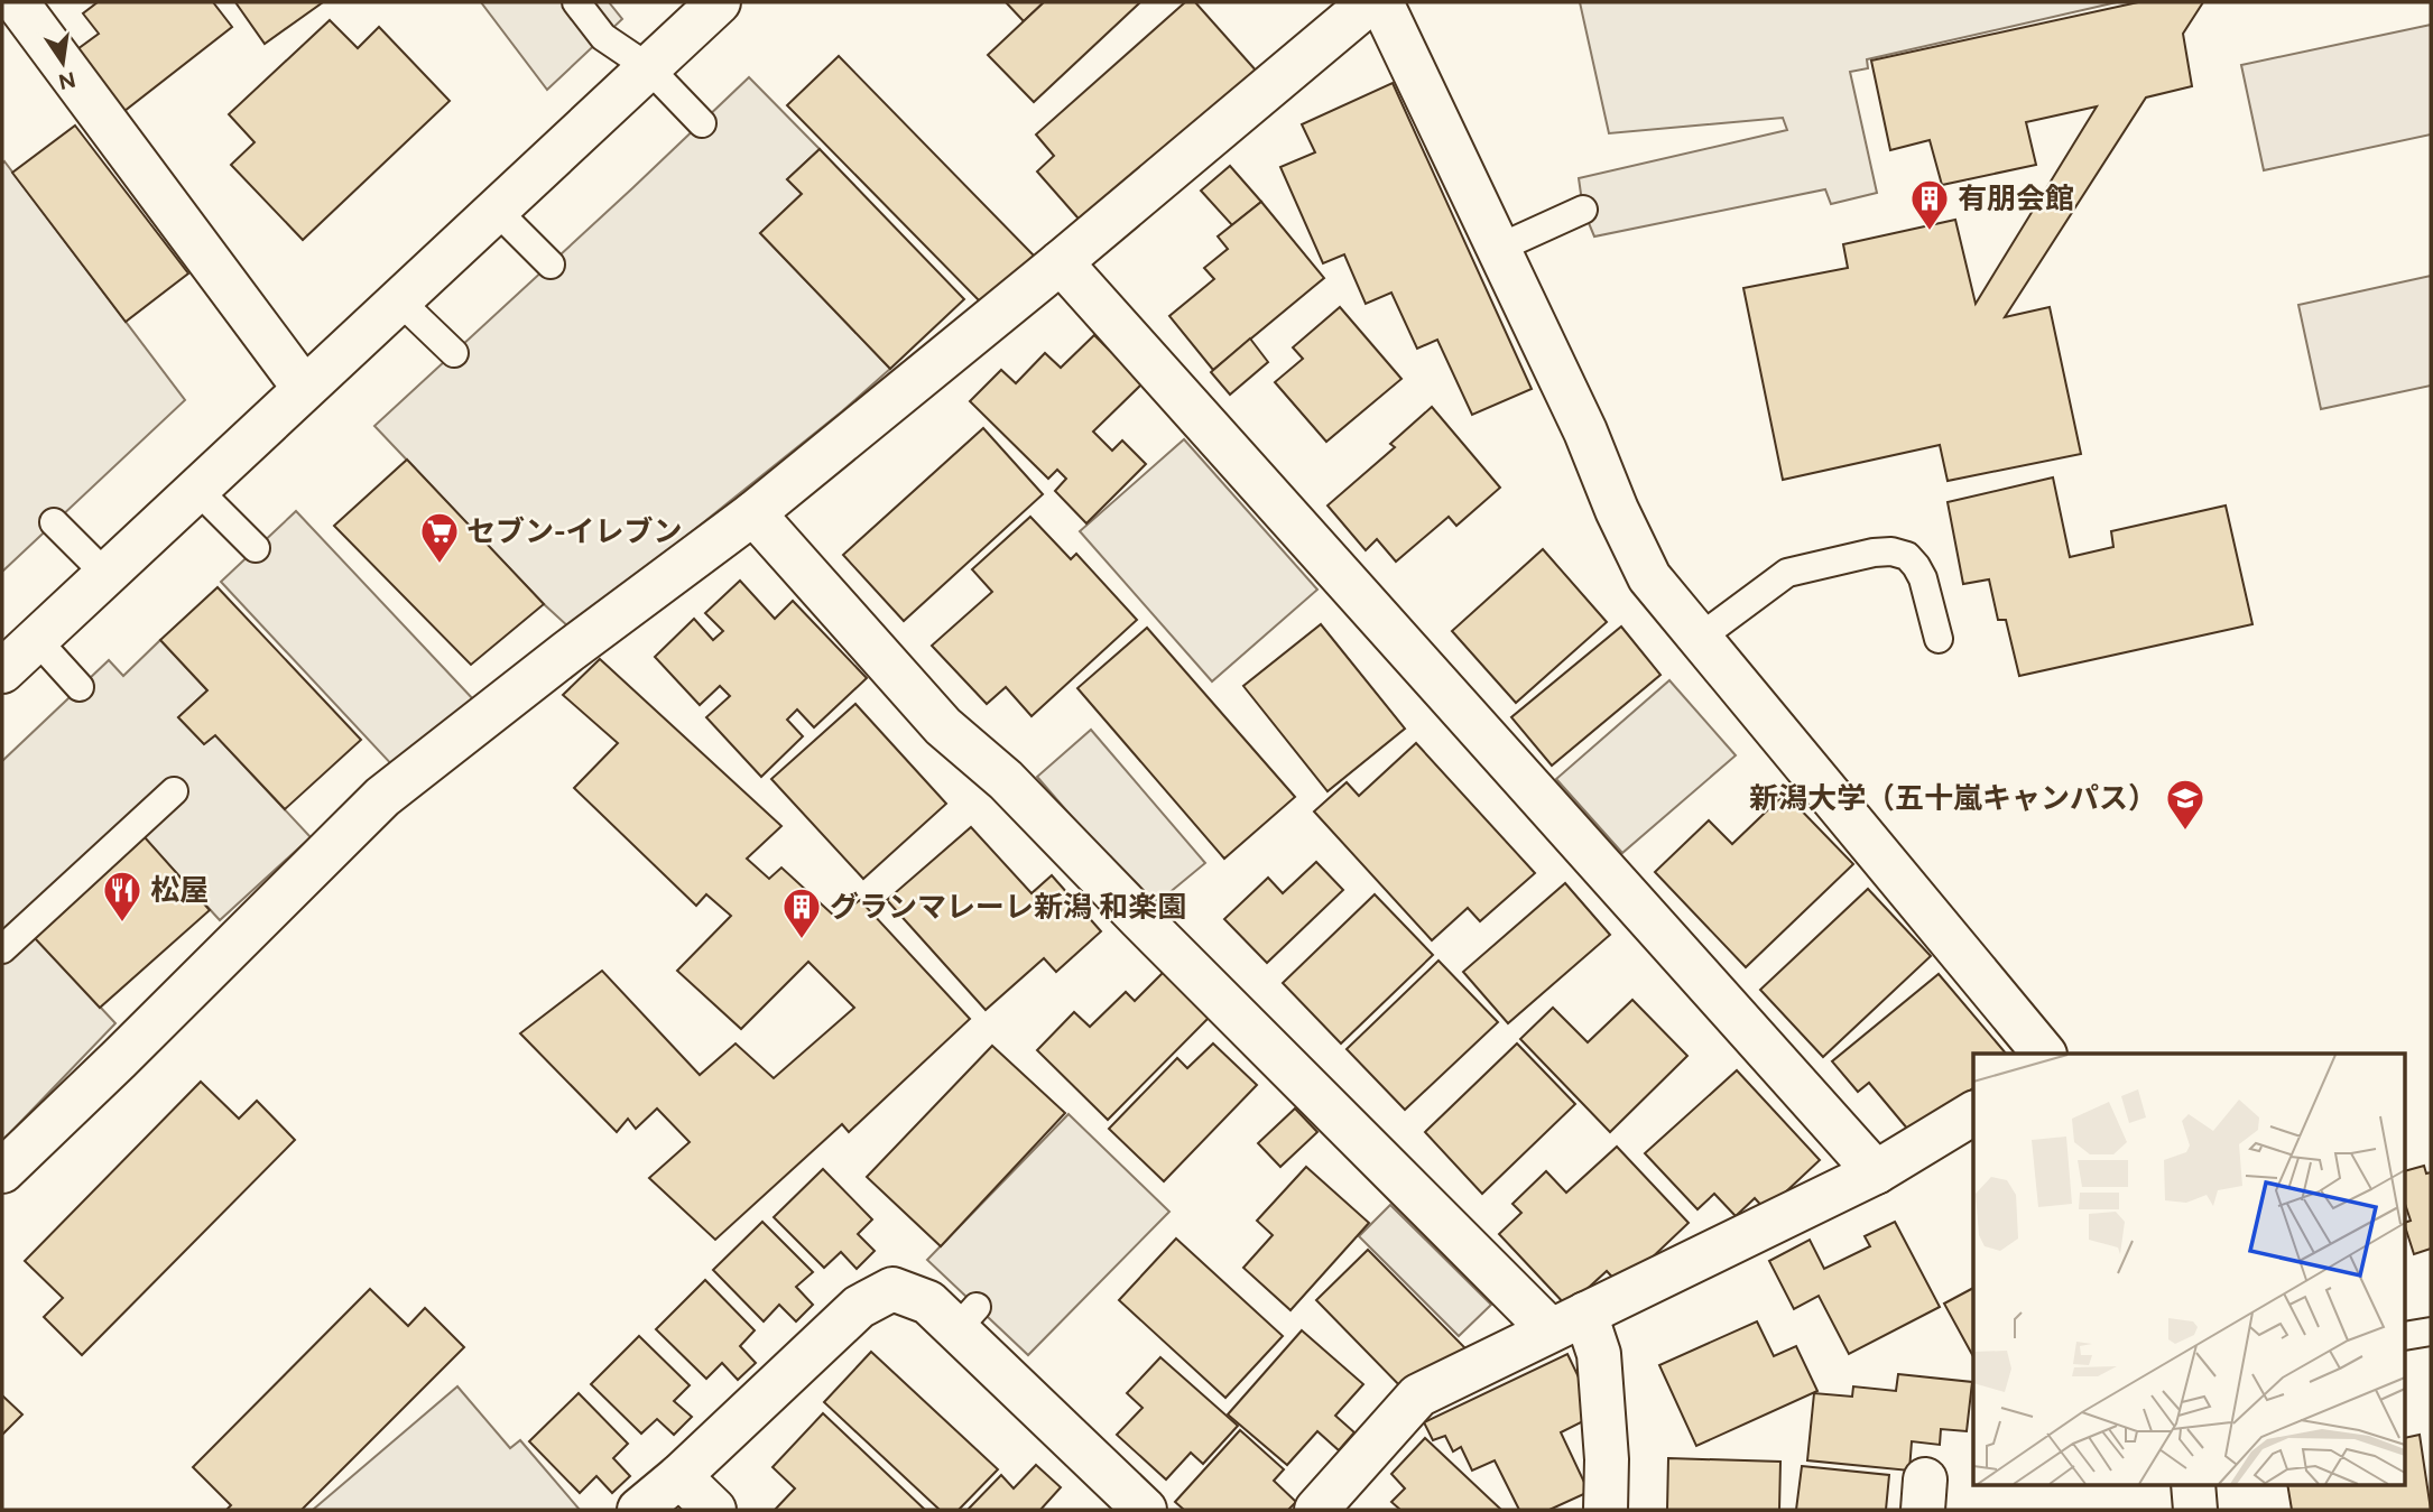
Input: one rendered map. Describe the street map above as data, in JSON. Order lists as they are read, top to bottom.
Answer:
{
  "places": {
    "building": ["有朋会館", "グランマレーレ新潟 和楽園"],
    "supermarket": ["セブン-イレブン"],
    "school or university": ["新潟大学（五十嵐キャンパス）"],
    "restaurant": ["松屋"]
  },
  "north": "bottom"
}
